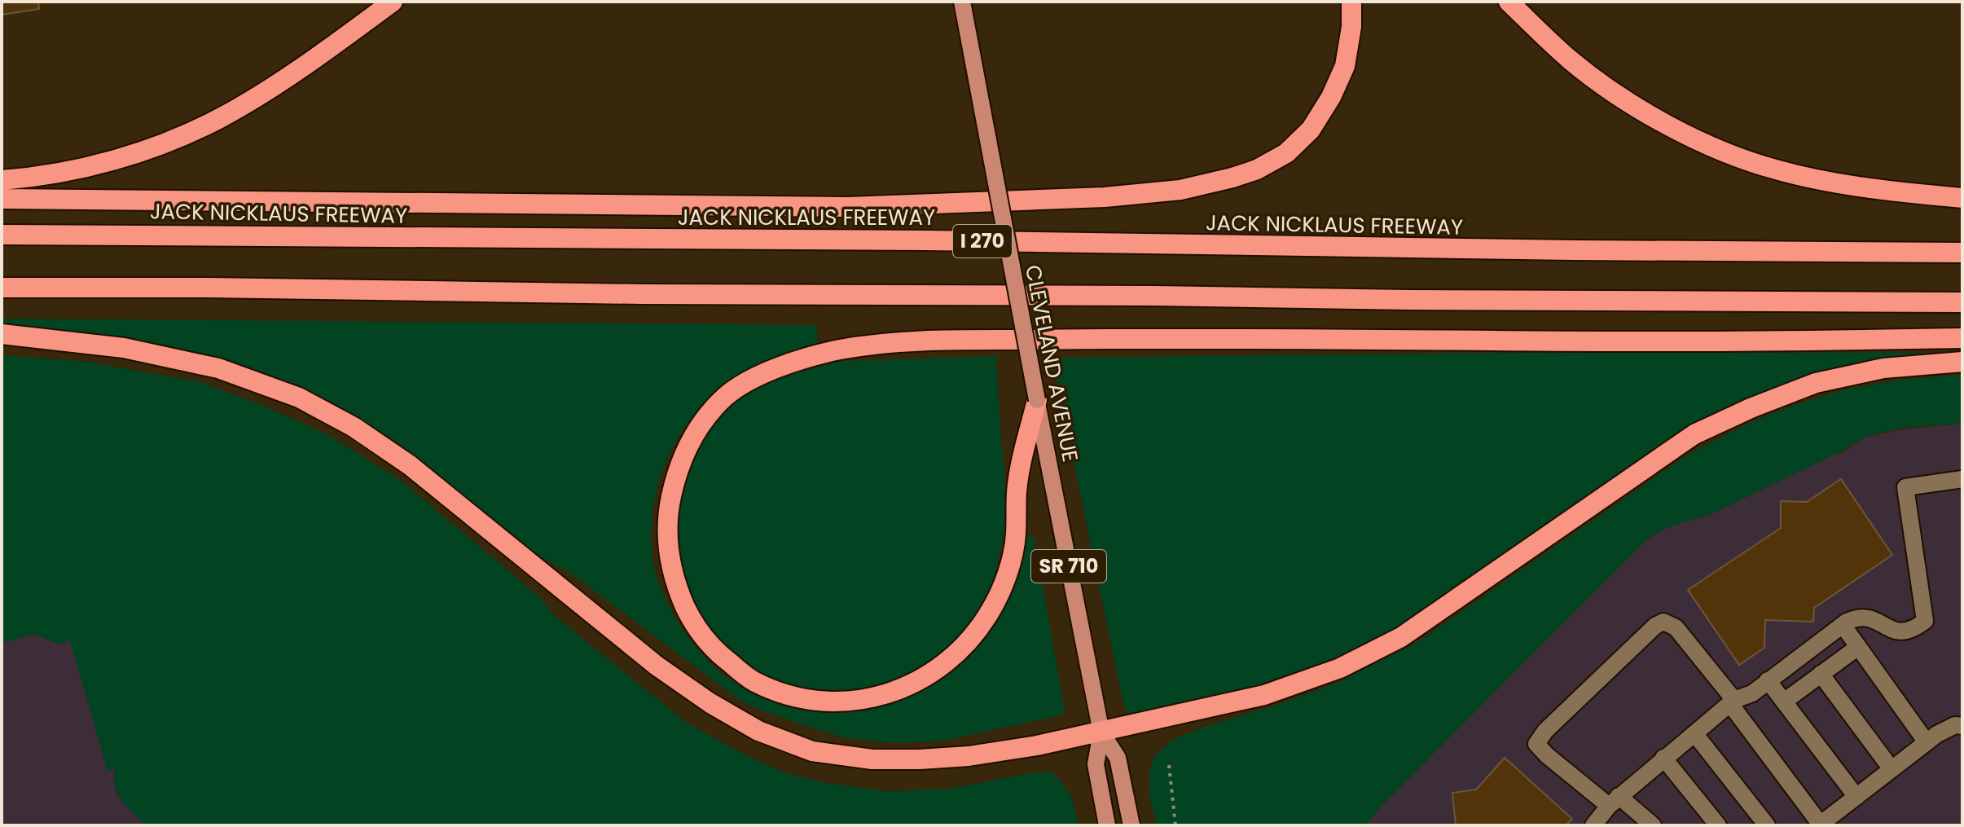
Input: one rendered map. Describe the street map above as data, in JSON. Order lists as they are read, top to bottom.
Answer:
{
  "streets": {
    "highway": ["JACK NICKLAUS FREEWAY", "I 270"],
    "main road": ["CLEVELAND AVENUE", "SR 710"]
  }
}
